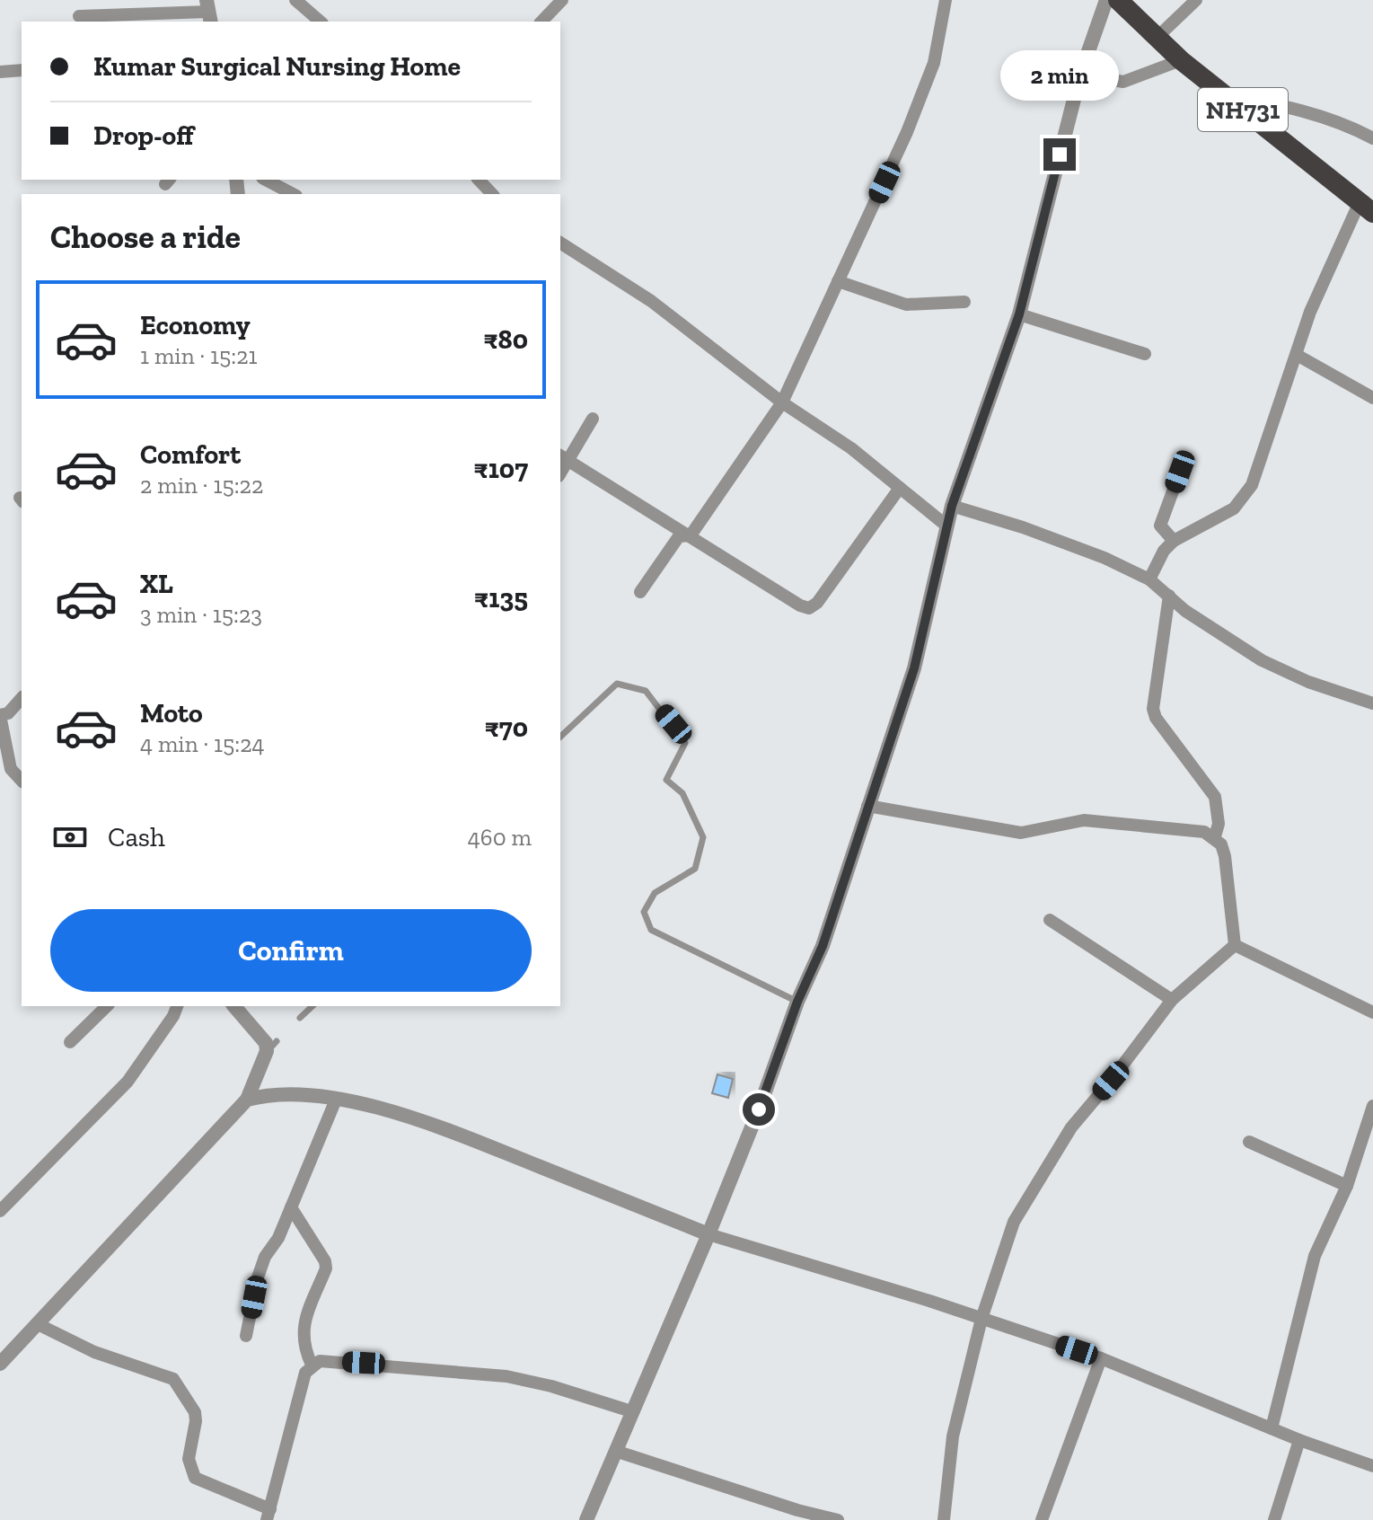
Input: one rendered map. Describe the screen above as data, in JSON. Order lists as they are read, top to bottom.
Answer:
{
  "streets": {
    "highway": ["NH731"]
  },
  "page": {
    "banner": ["Kumar Surgical Nursing Home", "Drop-off"],
    "bubble": "2 min",
    "heading": "Choose a ride",
    "list": [
      {
        "name": "Economy",
        "note": "1 min · 15:21",
        "value": "₹80"
      },
      {
        "name": "Comfort",
        "note": "2 min · 15:22",
        "value": "₹107"
      },
      {
        "name": "XL",
        "note": "3 min · 15:23",
        "value": "₹135"
      },
      {
        "name": "Moto",
        "note": "4 min · 15:24",
        "value": "₹70"
      }
    ],
    "pay": ["Cash", "460 m"],
    "buttons": "Confirm"
  }
}
